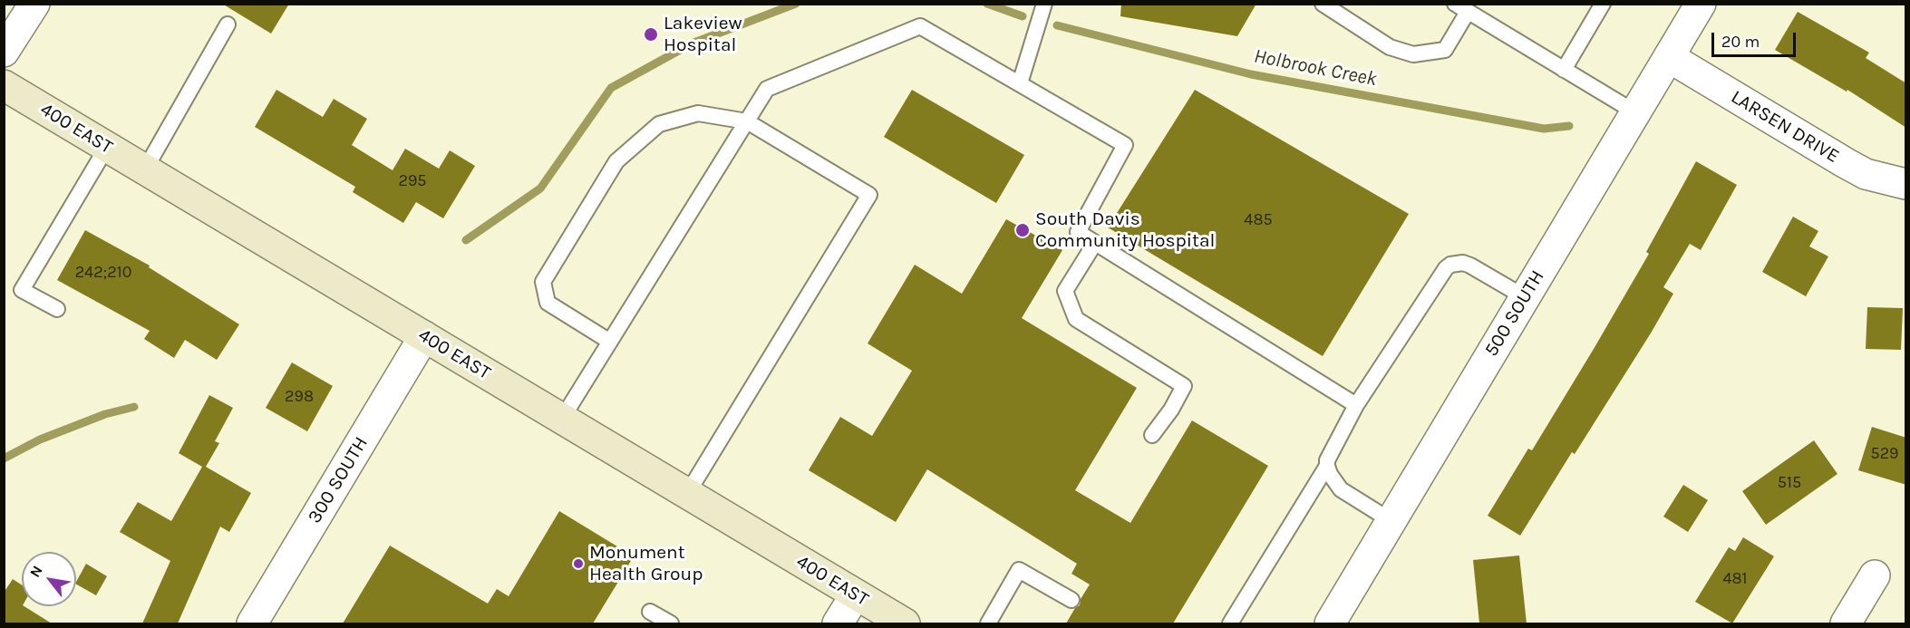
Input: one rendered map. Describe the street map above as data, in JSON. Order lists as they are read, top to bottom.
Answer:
{
  "streets": {
    "main road": ["400 EAST"],
    "street": ["LARSEN DRIVE", "500 SOUTH", "300 SOUTH"]
  },
  "crossings": [
    ["LARSEN DRIVE", "500 SOUTH"],
    ["400 EAST", "300 SOUTH"]
  ],
  "water": ["Holbrook Creek"],
  "places": ["Lakeview Hospital", "South Davis Community Hospital", "Monument Health Group"],
  "house_numbers": [
    "295",
    "485",
    "242;210",
    "298",
    "529",
    "515",
    "481"
  ],
  "scale_bar": "20 m",
  "north": "top left"
}
